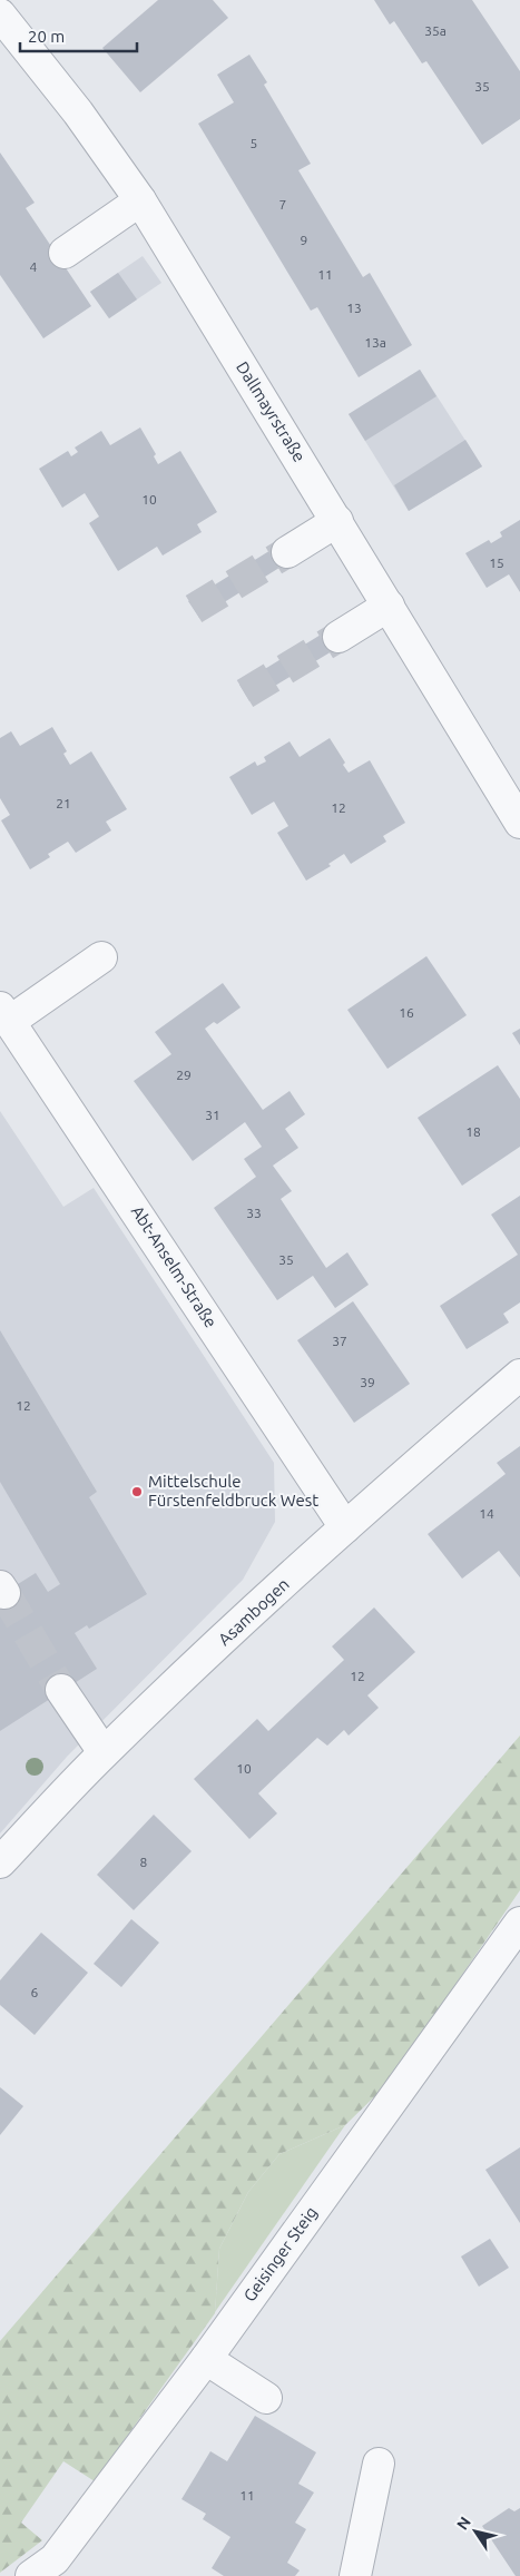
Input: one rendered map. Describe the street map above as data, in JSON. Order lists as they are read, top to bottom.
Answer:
{
  "streets": {
    "street": [
      "Dallmayrstraße",
      "Abt-Anselm-Straße",
      "Asambogen",
      "Geisinger Steig"
    ]
  },
  "crossings": [
    ["Abt-Anselm-Straße", "Asambogen"]
  ],
  "places": ["Mittelschule Fürstenfeldbruck West"],
  "house_numbers": [
    "35a",
    "35",
    "5",
    "7",
    "9",
    "4",
    "11",
    "13",
    "13a",
    "10",
    "15",
    "21",
    "12",
    "16",
    "29",
    "31",
    "18",
    "33",
    "35",
    "37",
    "39",
    "12",
    "14",
    "12",
    "10",
    "8",
    "6",
    "11"
  ],
  "scale_bar": "20 m",
  "north": "top left"
}
